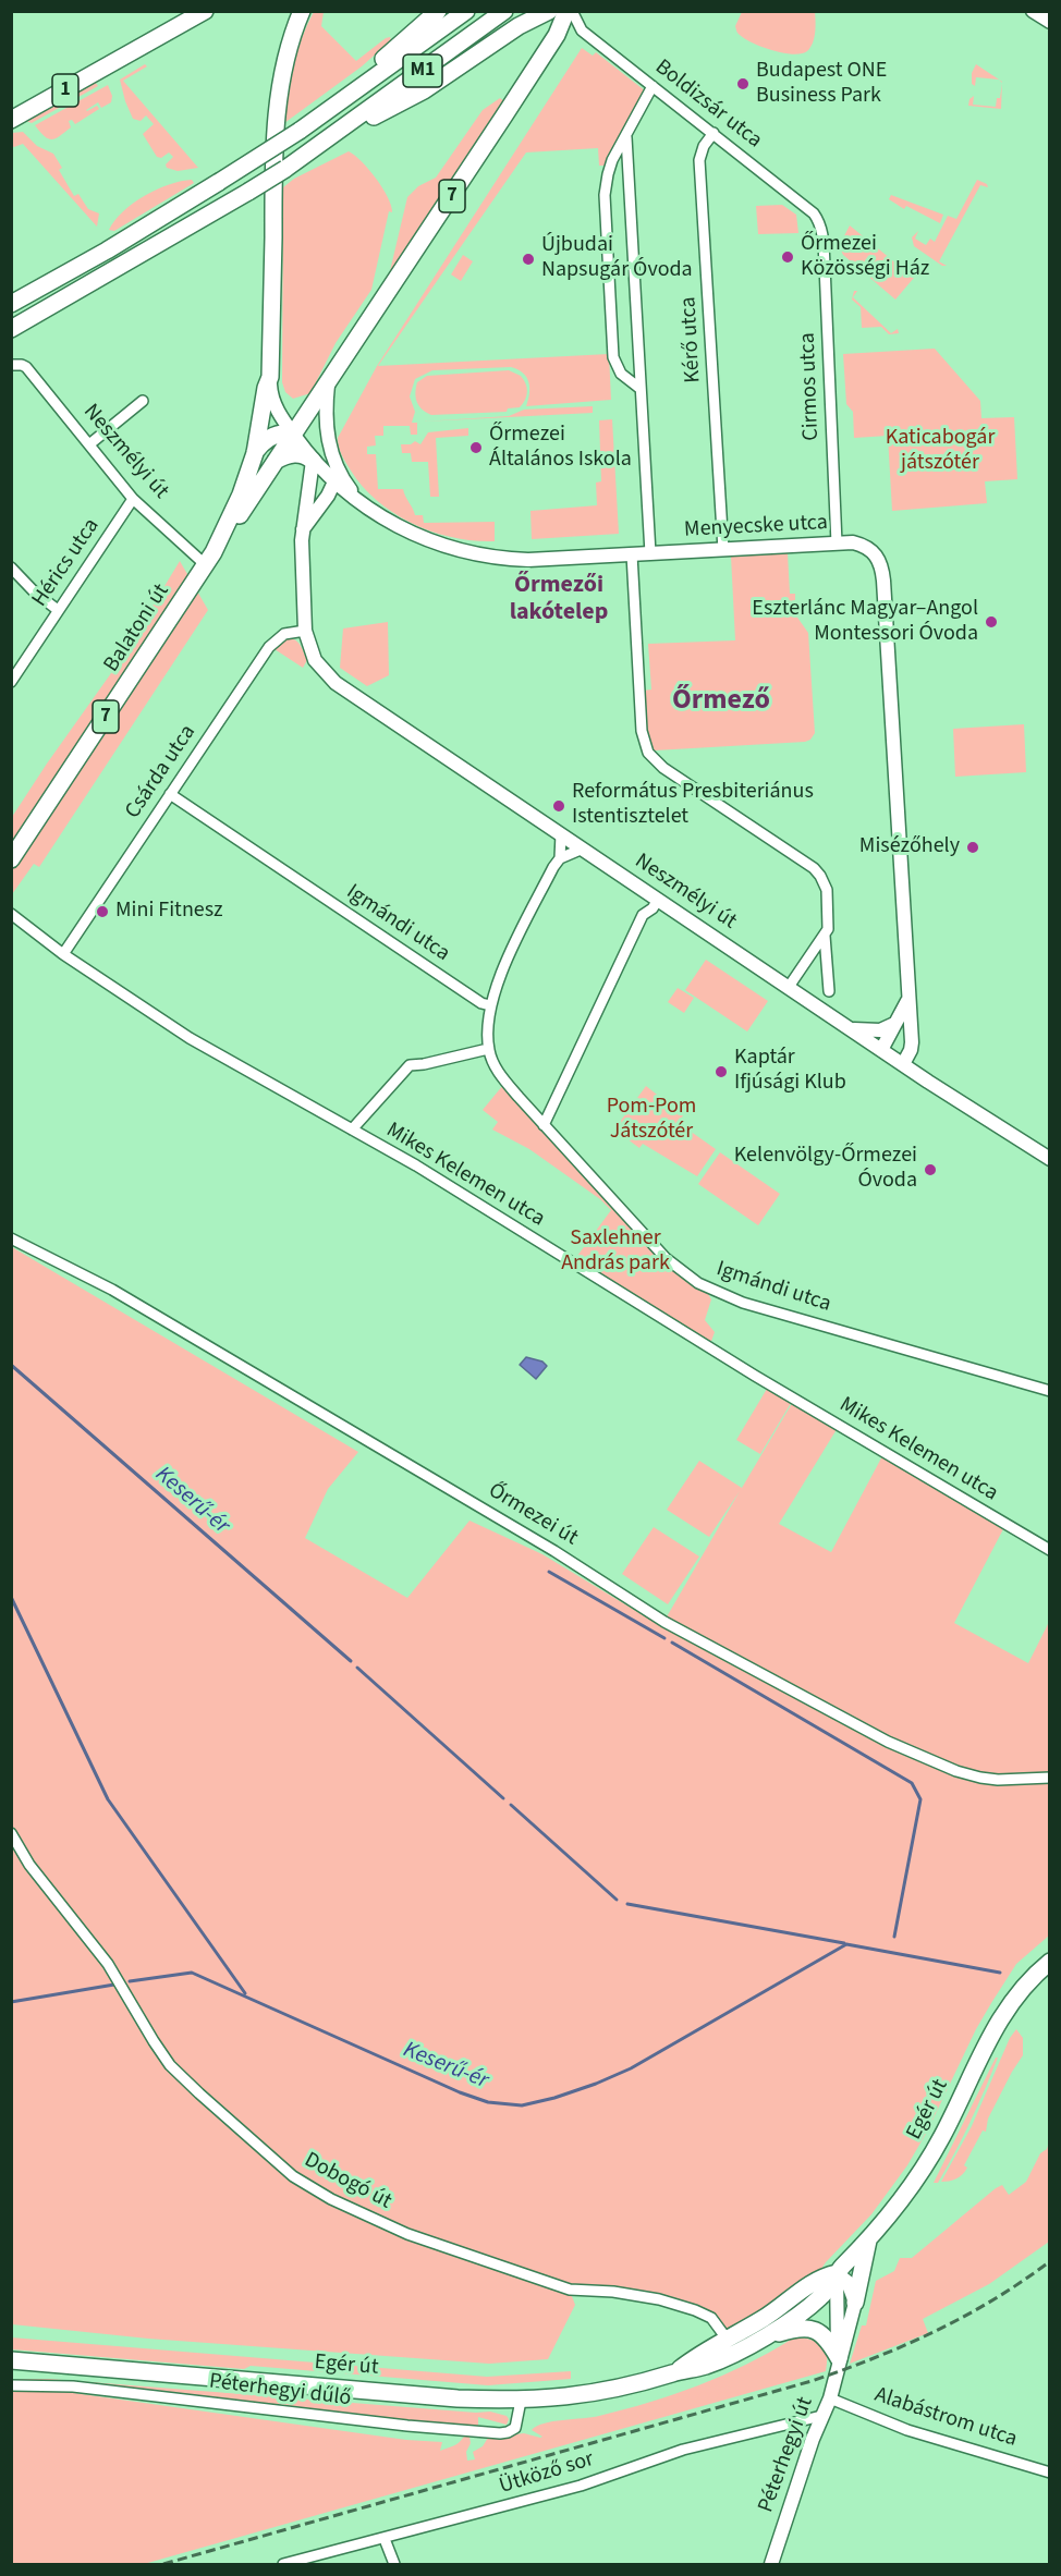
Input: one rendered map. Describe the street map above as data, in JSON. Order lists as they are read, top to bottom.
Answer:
{
  "streets": {
    "main road": [
      "M1",
      "1",
      "7",
      "Balatoni út",
      "Egér út"
    ],
    "street": [
      "Boldizsár utca",
      "Kérő utca",
      "Cirmos utca",
      "Neszmélyi út",
      "Menyecske utca",
      "Hérics utca",
      "Csárda utca",
      "Igmándi utca",
      "Mikes Kelemen utca",
      "Őrmezei út",
      "Dobogó út",
      "Péterhegyi dűlő",
      "Alabástrom utca",
      "Péterhegyi út",
      "Ütköző sor"
    ]
  },
  "crossings": [
    ["Boldizsár utca", "7"],
    ["Boldizsár utca", "Kérő utca"],
    ["Boldizsár utca", "Cirmos utca"],
    ["7", "Neszmélyi út"],
    ["7", "Menyecske utca"],
    ["7", "Balatoni út"],
    ["Kérő utca", "Menyecske utca"],
    ["Cirmos utca", "Menyecske utca"],
    ["Neszmélyi út", "Menyecske utca"],
    ["Neszmélyi út", "Hérics utca"],
    ["Neszmélyi út", "Balatoni út"],
    ["Neszmélyi út", "Csárda utca"],
    ["Csárda utca", "Igmándi utca"],
    ["Csárda utca", "Mikes Kelemen utca"],
    ["Egér út", "Dobogó út"],
    ["Egér út", "Péterhegyi dűlő"],
    ["Egér út", "Péterhegyi út"],
    ["Alabástrom utca", "Péterhegyi út"],
    ["Péterhegyi út", "Ütköző sor"]
  ],
  "districts": ["Őrmezői lakótelep", "Őrmező"],
  "water": ["Keserű-ér"],
  "parks": ["Katicabogár játszótér", "Pom-Pom Játszótér", "Saxlehner András park"],
  "places": [
    "Budapest ONE Business Park",
    "Őrmezei Közösségi Ház",
    "Újbudai Napsugár Óvoda",
    "Őrmezei Általános Iskola",
    "Eszterlánc Magyar–Angol Montessori Óvoda",
    "Református Presbiteriánus Istentisztelet",
    "Misézőhely",
    "Mini Fitnesz",
    "Kaptár Ifjúsági Klub",
    "Kelenvölgy-Őrmezei Óvoda"
  ]
}
